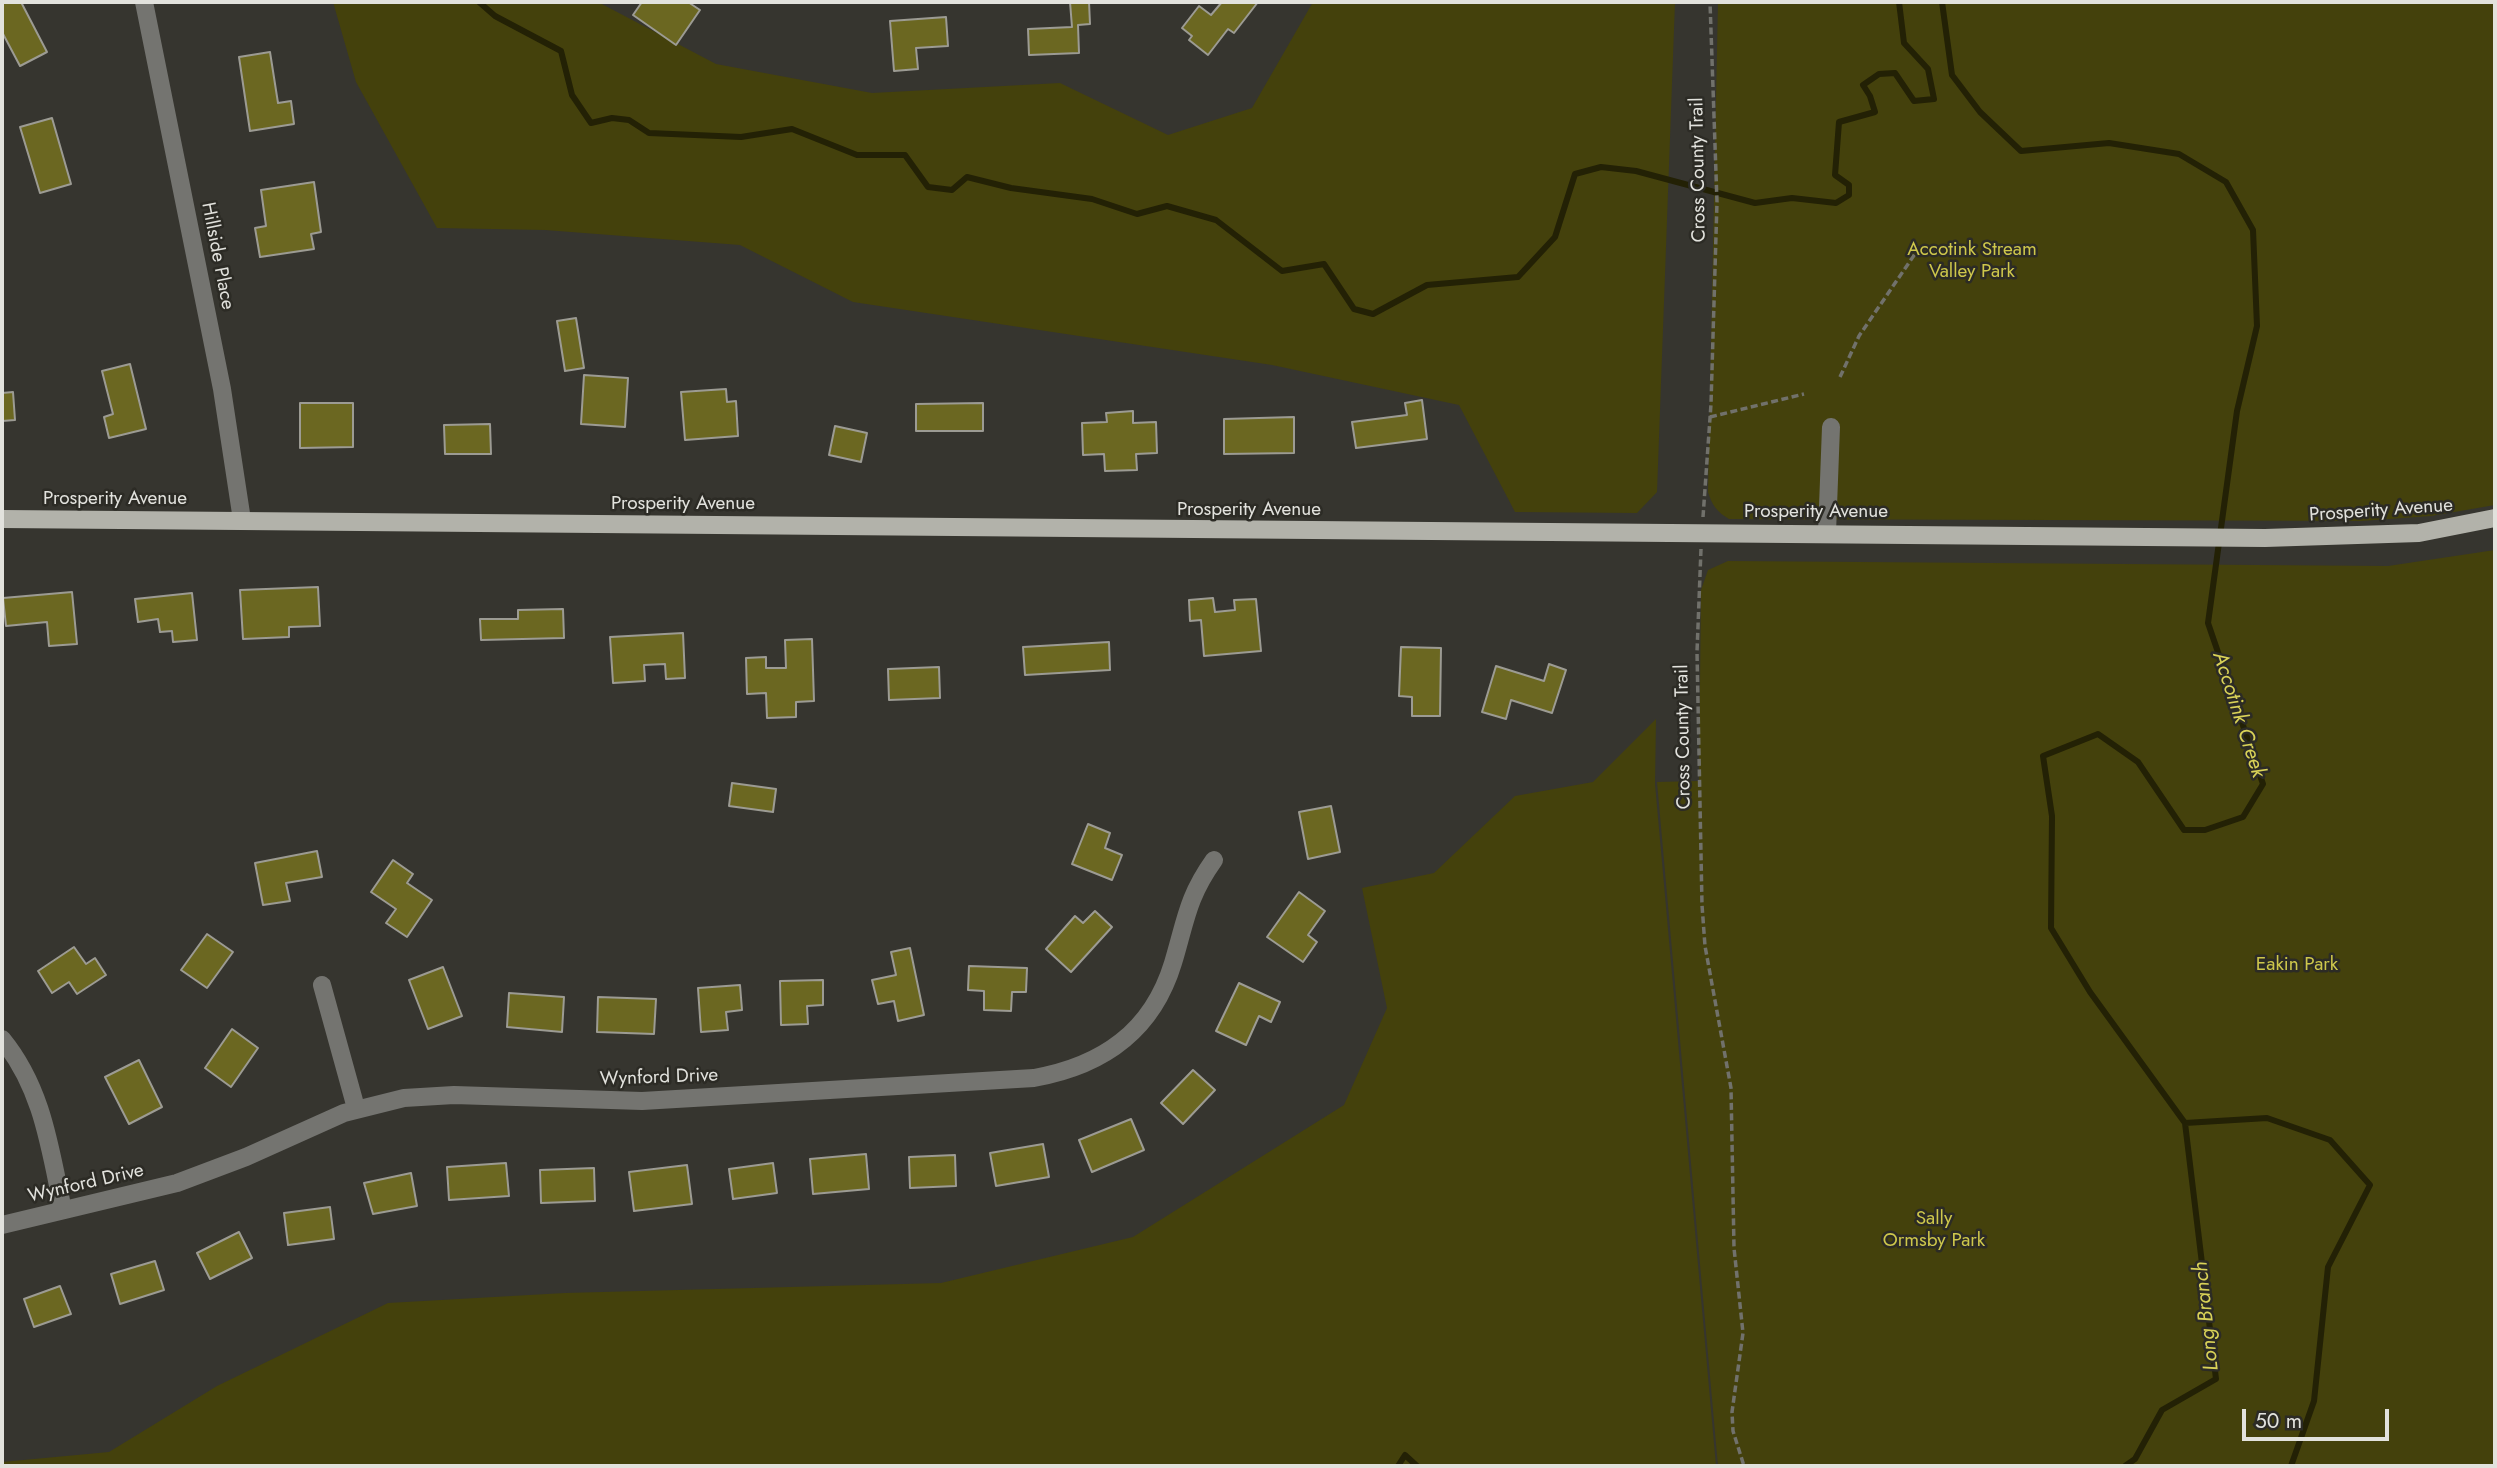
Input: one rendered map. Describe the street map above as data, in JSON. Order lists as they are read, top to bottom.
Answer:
{
  "streets": {
    "main road": ["Prosperity Avenue"],
    "street": ["Hillside Place", "Wynford Drive"],
    "path": ["Cross County Trail"]
  },
  "crossings": [
    ["Cross County Trail", "Prosperity Avenue"],
    ["Hillside Place", "Prosperity Avenue"]
  ],
  "water": ["Accotink Creek", "Long Branch"],
  "parks": ["Accotink Stream Valley Park", "Eakin Park", "Sally Ormsby Park"],
  "scale_bar": "50 m"
}
